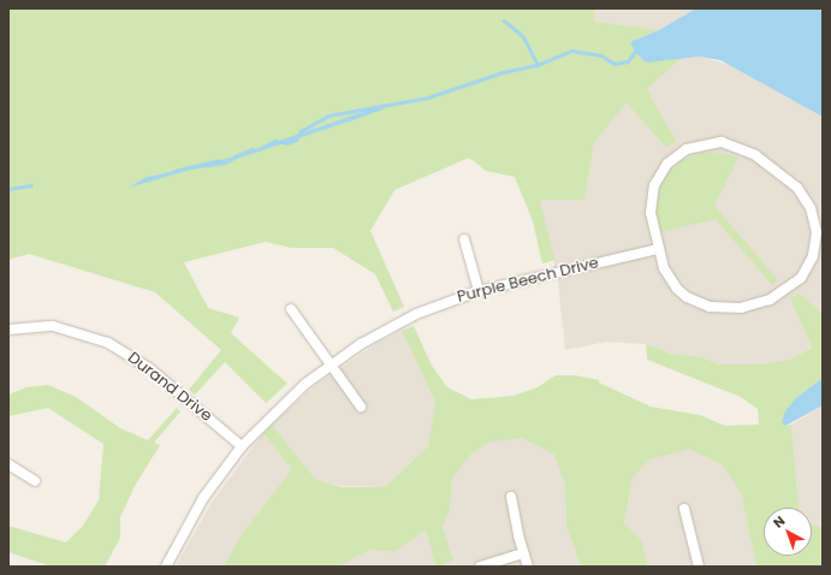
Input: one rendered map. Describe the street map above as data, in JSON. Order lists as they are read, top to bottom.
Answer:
{
  "streets": {
    "street": ["Purple Beech Drive", "Durand Drive"]
  },
  "crossings": [
    ["Purple Beech Drive", "Durand Drive"]
  ],
  "north": "top left"
}
